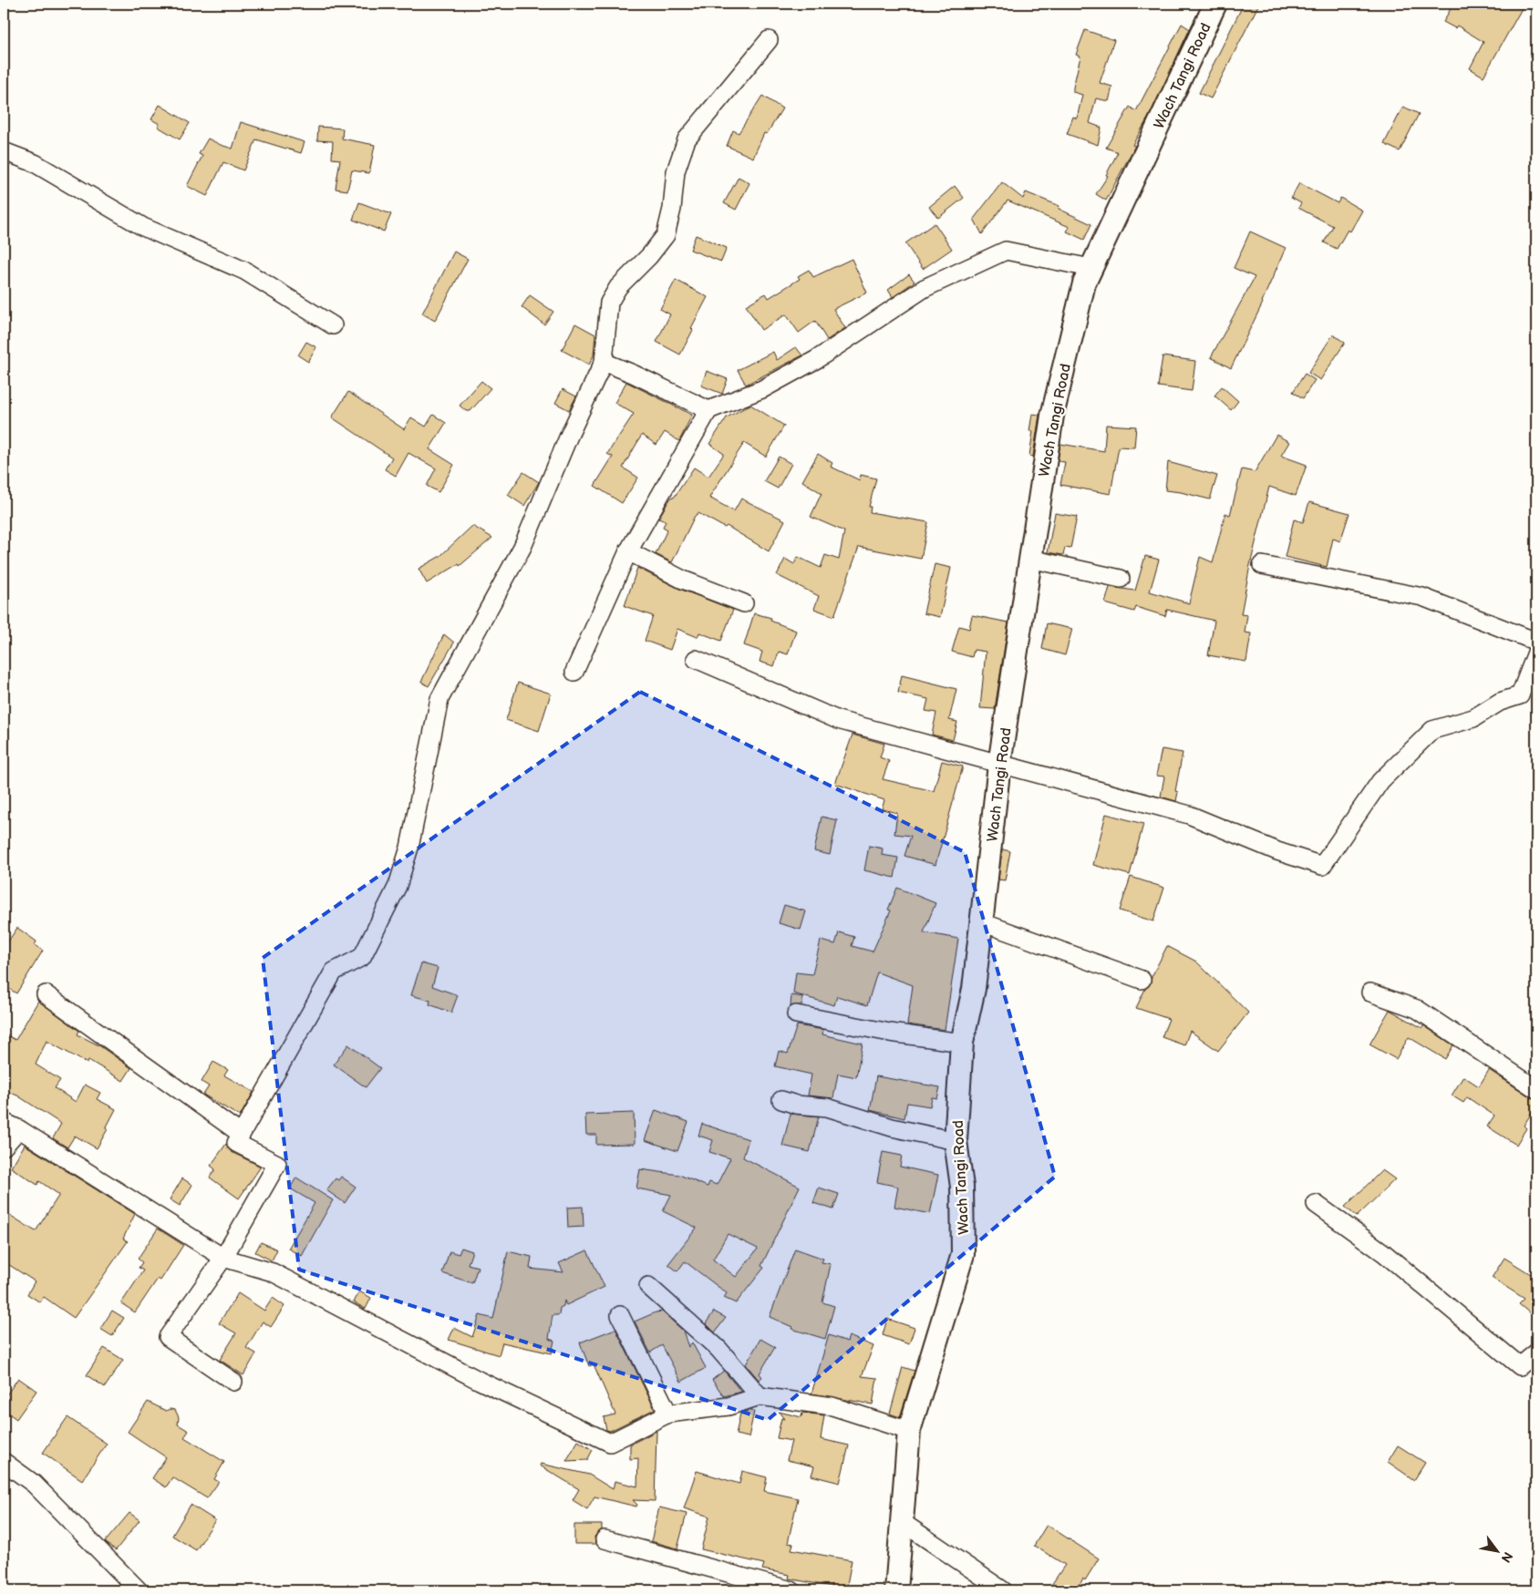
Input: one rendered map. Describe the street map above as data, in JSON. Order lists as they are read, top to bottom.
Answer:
{
  "streets": {
    "main road": ["Wach Tangi Road"]
  },
  "north": "bottom right"
}
